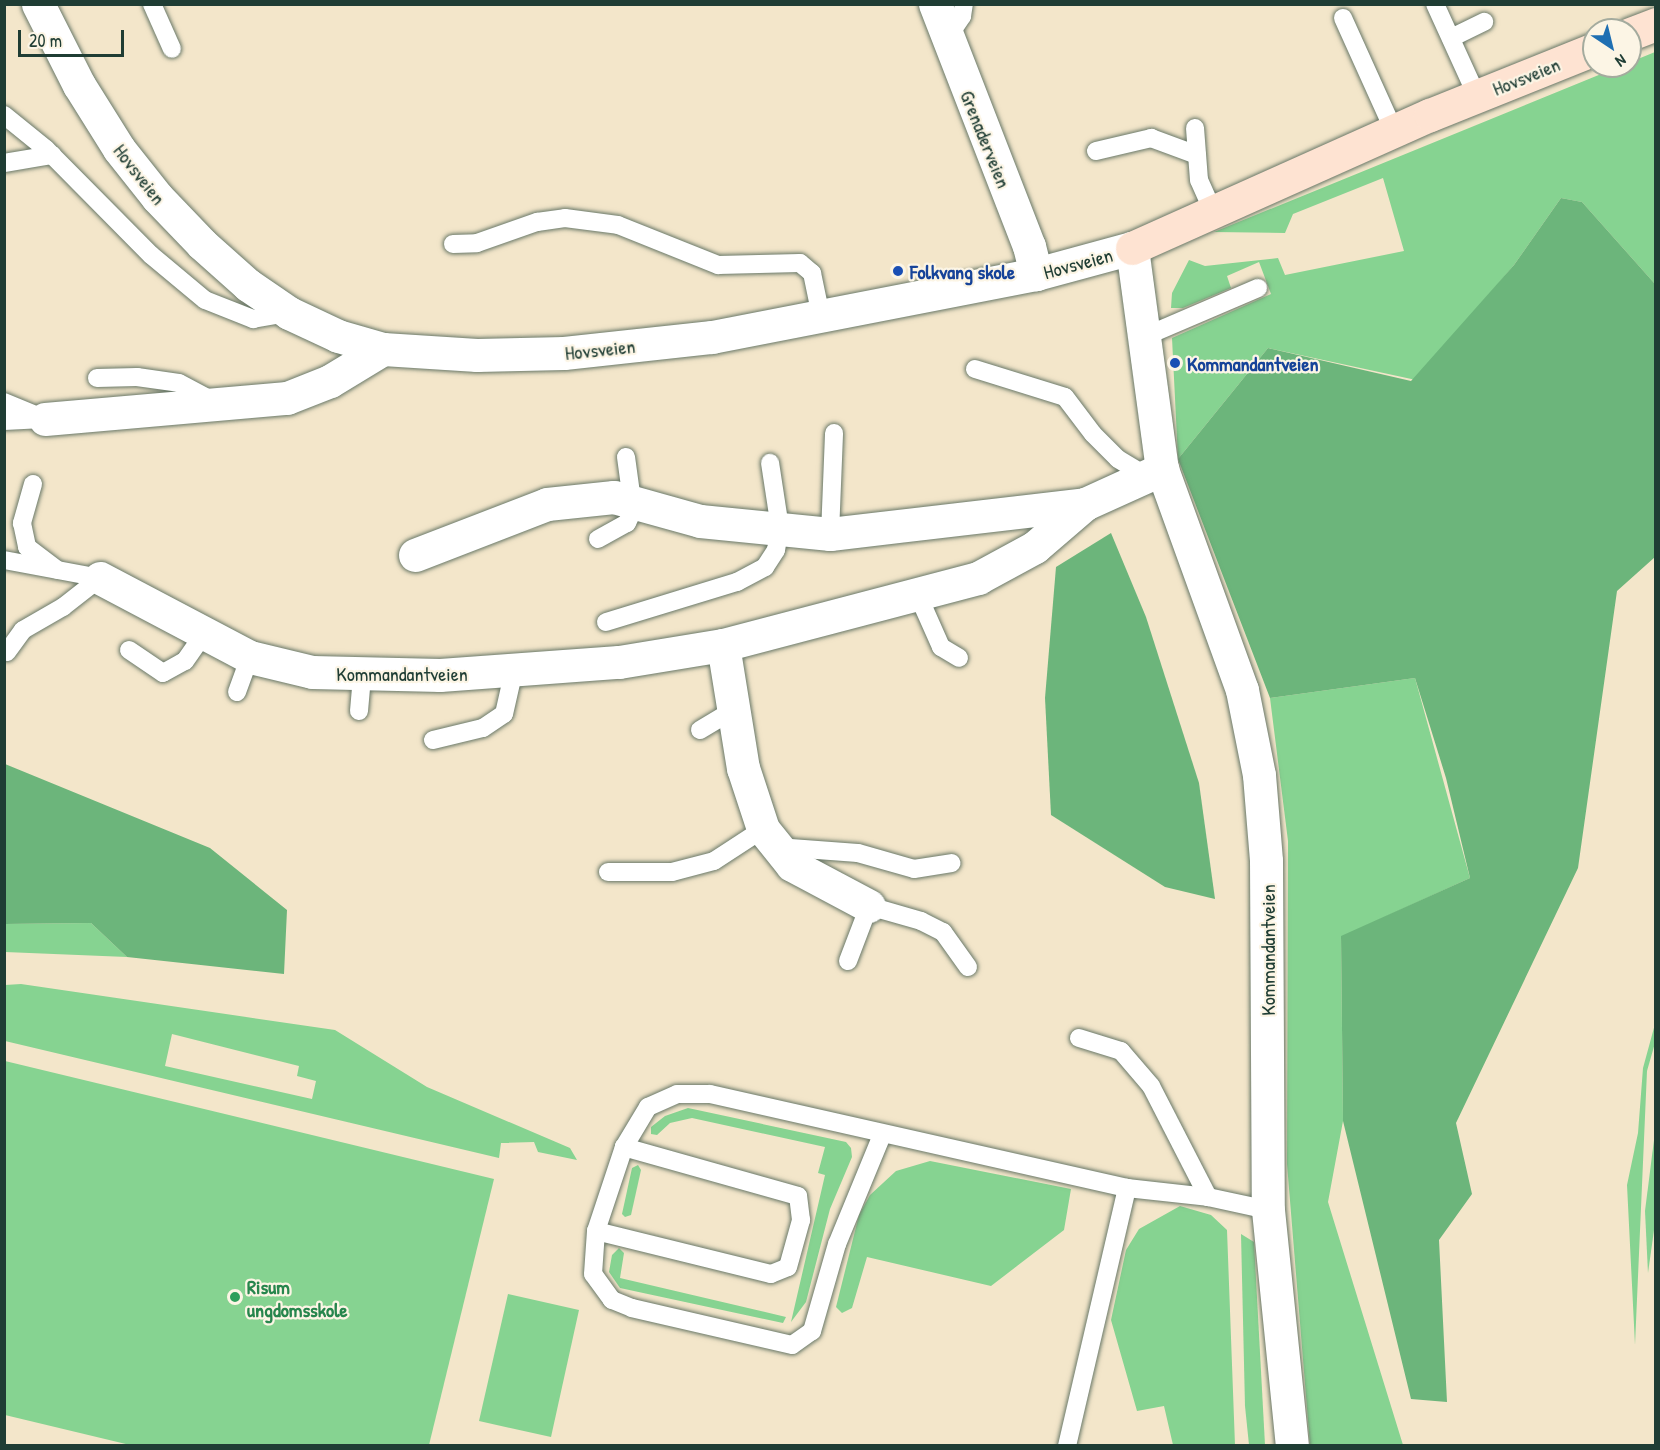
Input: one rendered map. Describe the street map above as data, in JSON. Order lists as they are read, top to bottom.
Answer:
{
  "streets": {
    "street": ["Hovsveien", "Grenaderveien", "Kommandantveien"]
  },
  "crossings": [
    ["Hovsveien", "Grenaderveien"],
    ["Hovsveien", "Kommandantveien"]
  ],
  "places": ["Folkvang skole", "Kommandantveien", "Risum ungdomsskole"],
  "scale_bar": "20 m",
  "north": "bottom right"
}
